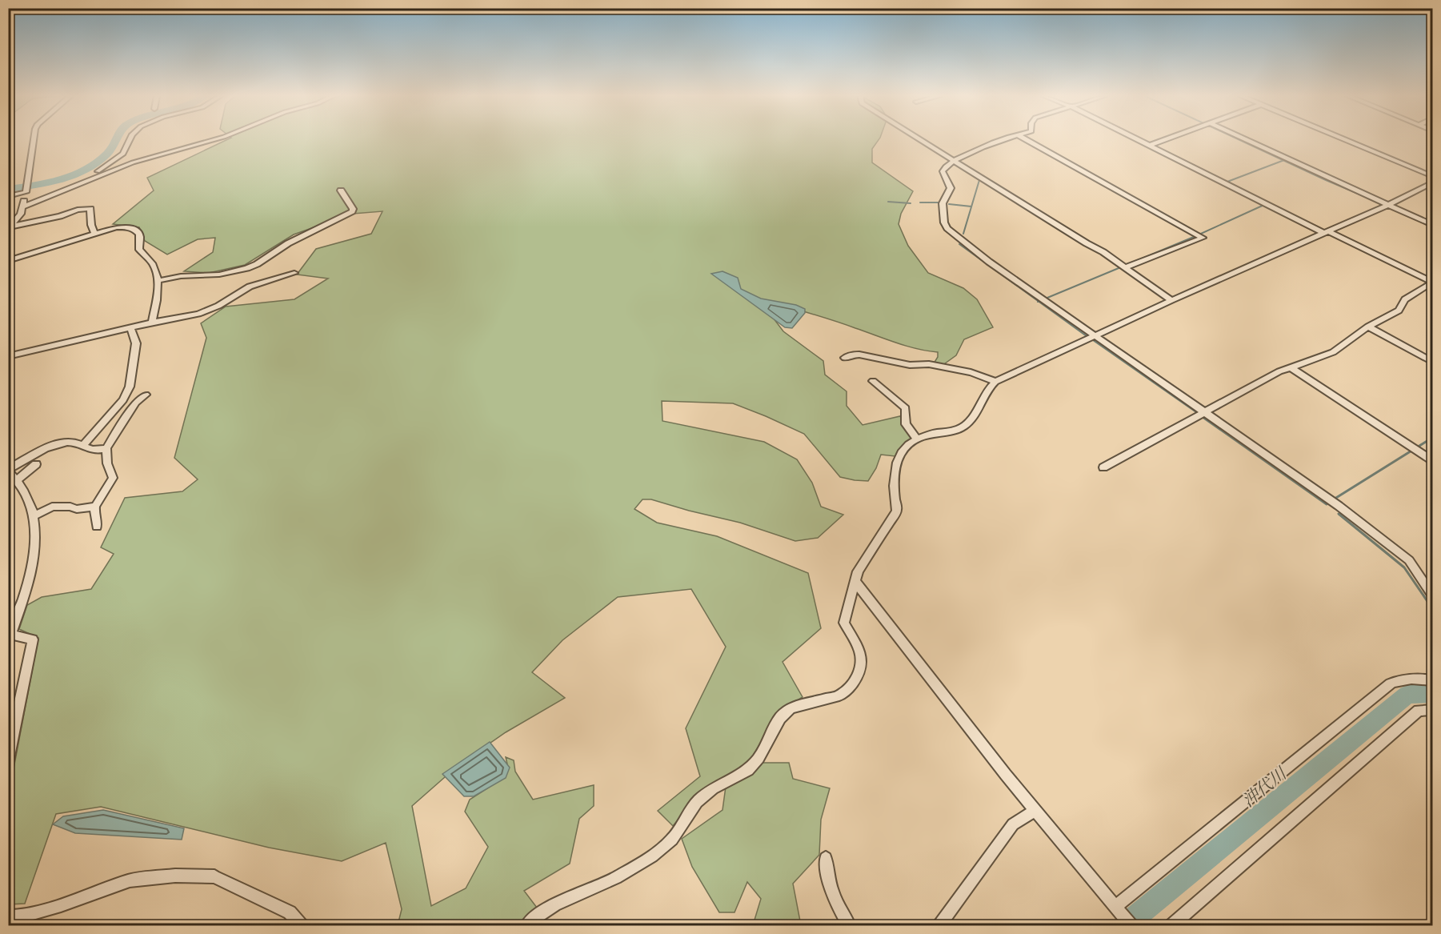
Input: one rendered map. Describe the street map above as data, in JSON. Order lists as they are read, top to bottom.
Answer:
{
  "water": ["沖代川"]
}
